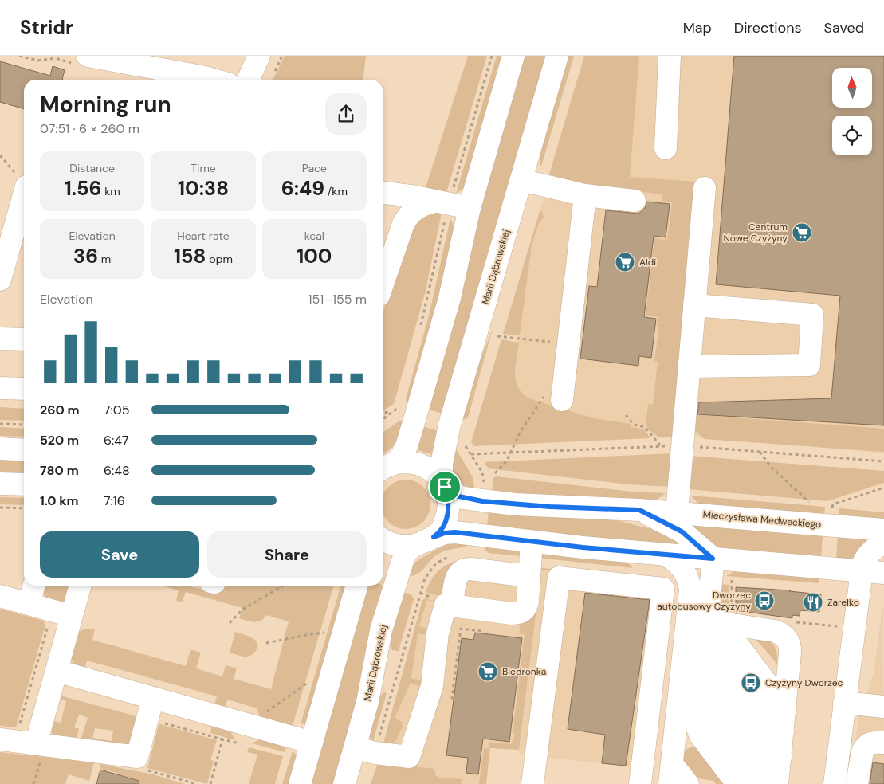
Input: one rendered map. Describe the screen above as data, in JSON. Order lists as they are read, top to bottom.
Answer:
{
  "streets": {
    "street": ["Marii Dąbrowskiej", "Mieczysława Medweckiego"]
  },
  "crossings": [
    ["Marii Dąbrowskiej", "Mieczysława Medweckiego"]
  ],
  "places": {
    "supermarket": ["Centrum Nowe Czyżyny", "Aldi", "Biedronka"],
    "bus stop": ["Dworzec autobusowy Czyżyny", "Czyżyny Dworzec"],
    "restaurant": ["Żarełko"]
  },
  "north": "top",
  "page": {
    "header": "Stridr",
    "nav": ["Map", "Directions", "Saved"],
    "heading": ["Morning run", "07:51 · 6 × 260 m"],
    "stats": [
      ["Distance", "1.56 km"],
      ["Time", "10:38"],
      ["Pace", "6:49 /km"],
      ["Elevation", "36 m"],
      ["Heart rate", "158 bpm"],
      ["kcal", "100"]
    ],
    "chart": ["Elevation", "151–155 m"],
    "list": [
      {
        "name": "260 m",
        "note": "7:05"
      },
      {
        "name": "520 m",
        "note": "6:47"
      },
      {
        "name": "780 m",
        "note": "6:48"
      },
      {
        "name": "1.0 km",
        "note": "7:16"
      }
    ],
    "buttons": ["Save", "Share"]
  }
}
